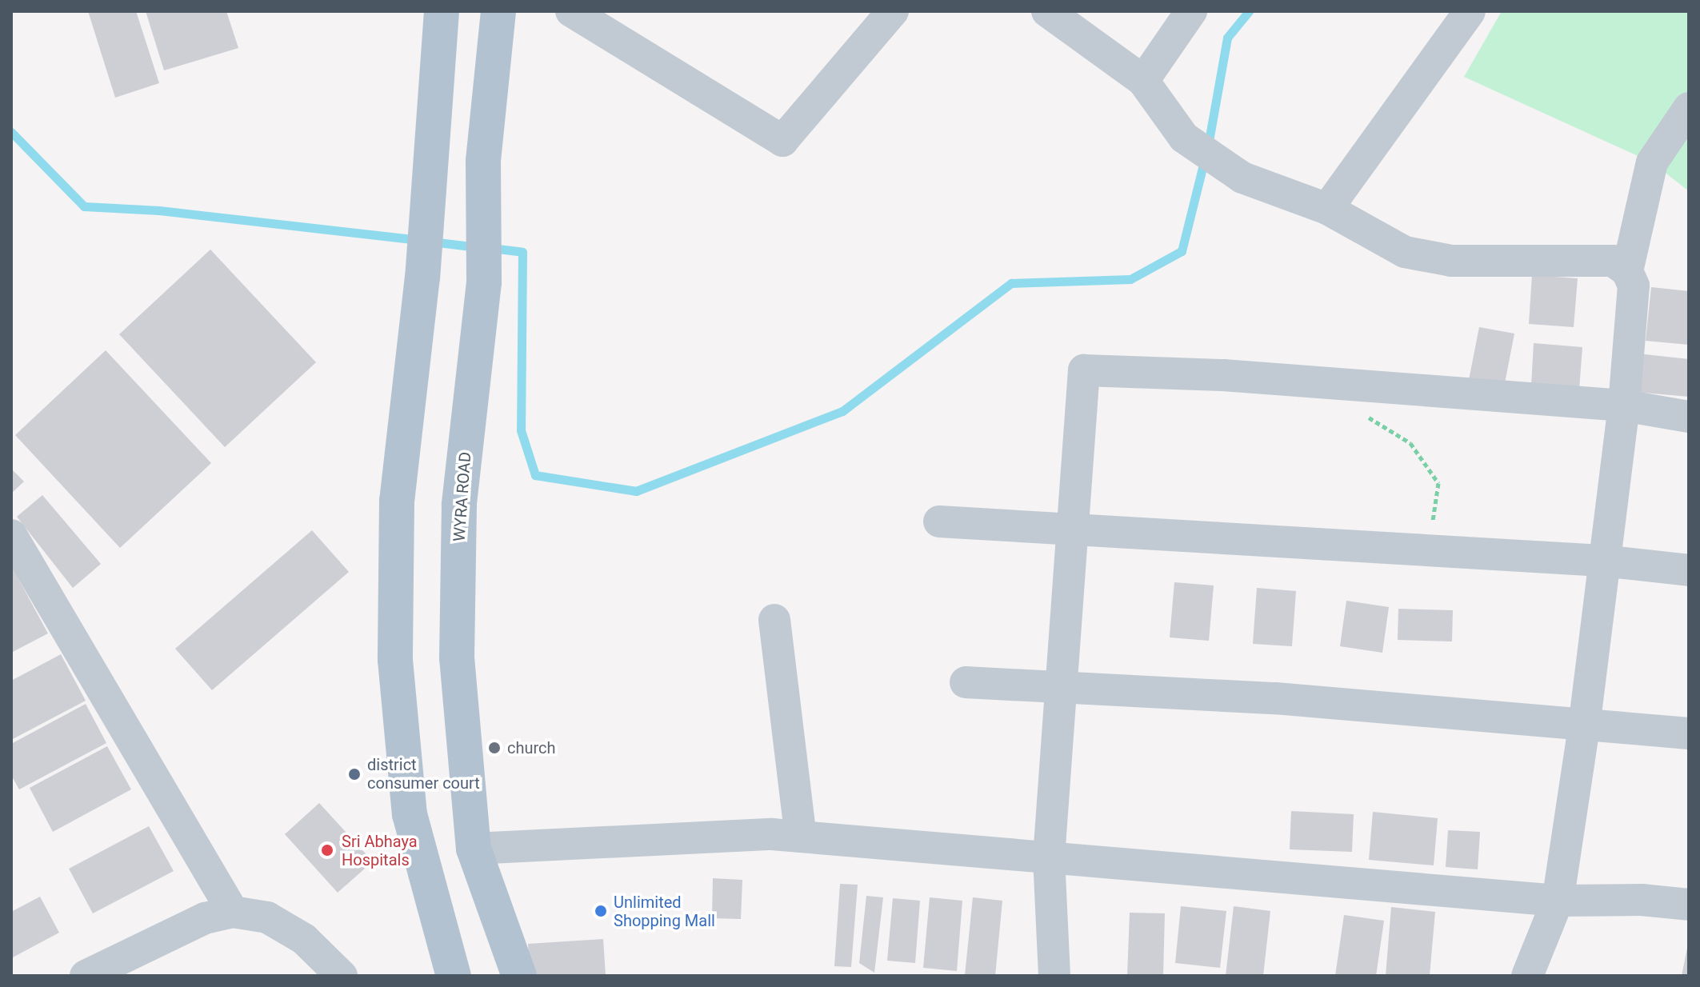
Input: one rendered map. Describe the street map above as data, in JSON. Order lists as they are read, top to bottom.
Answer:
{
  "streets": {
    "main road": ["WYRA ROAD"]
  },
  "places": [
    "church",
    "district consumer court",
    "Sri Abhaya Hospitals",
    "Unlimited Shopping Mall"
  ]
}
